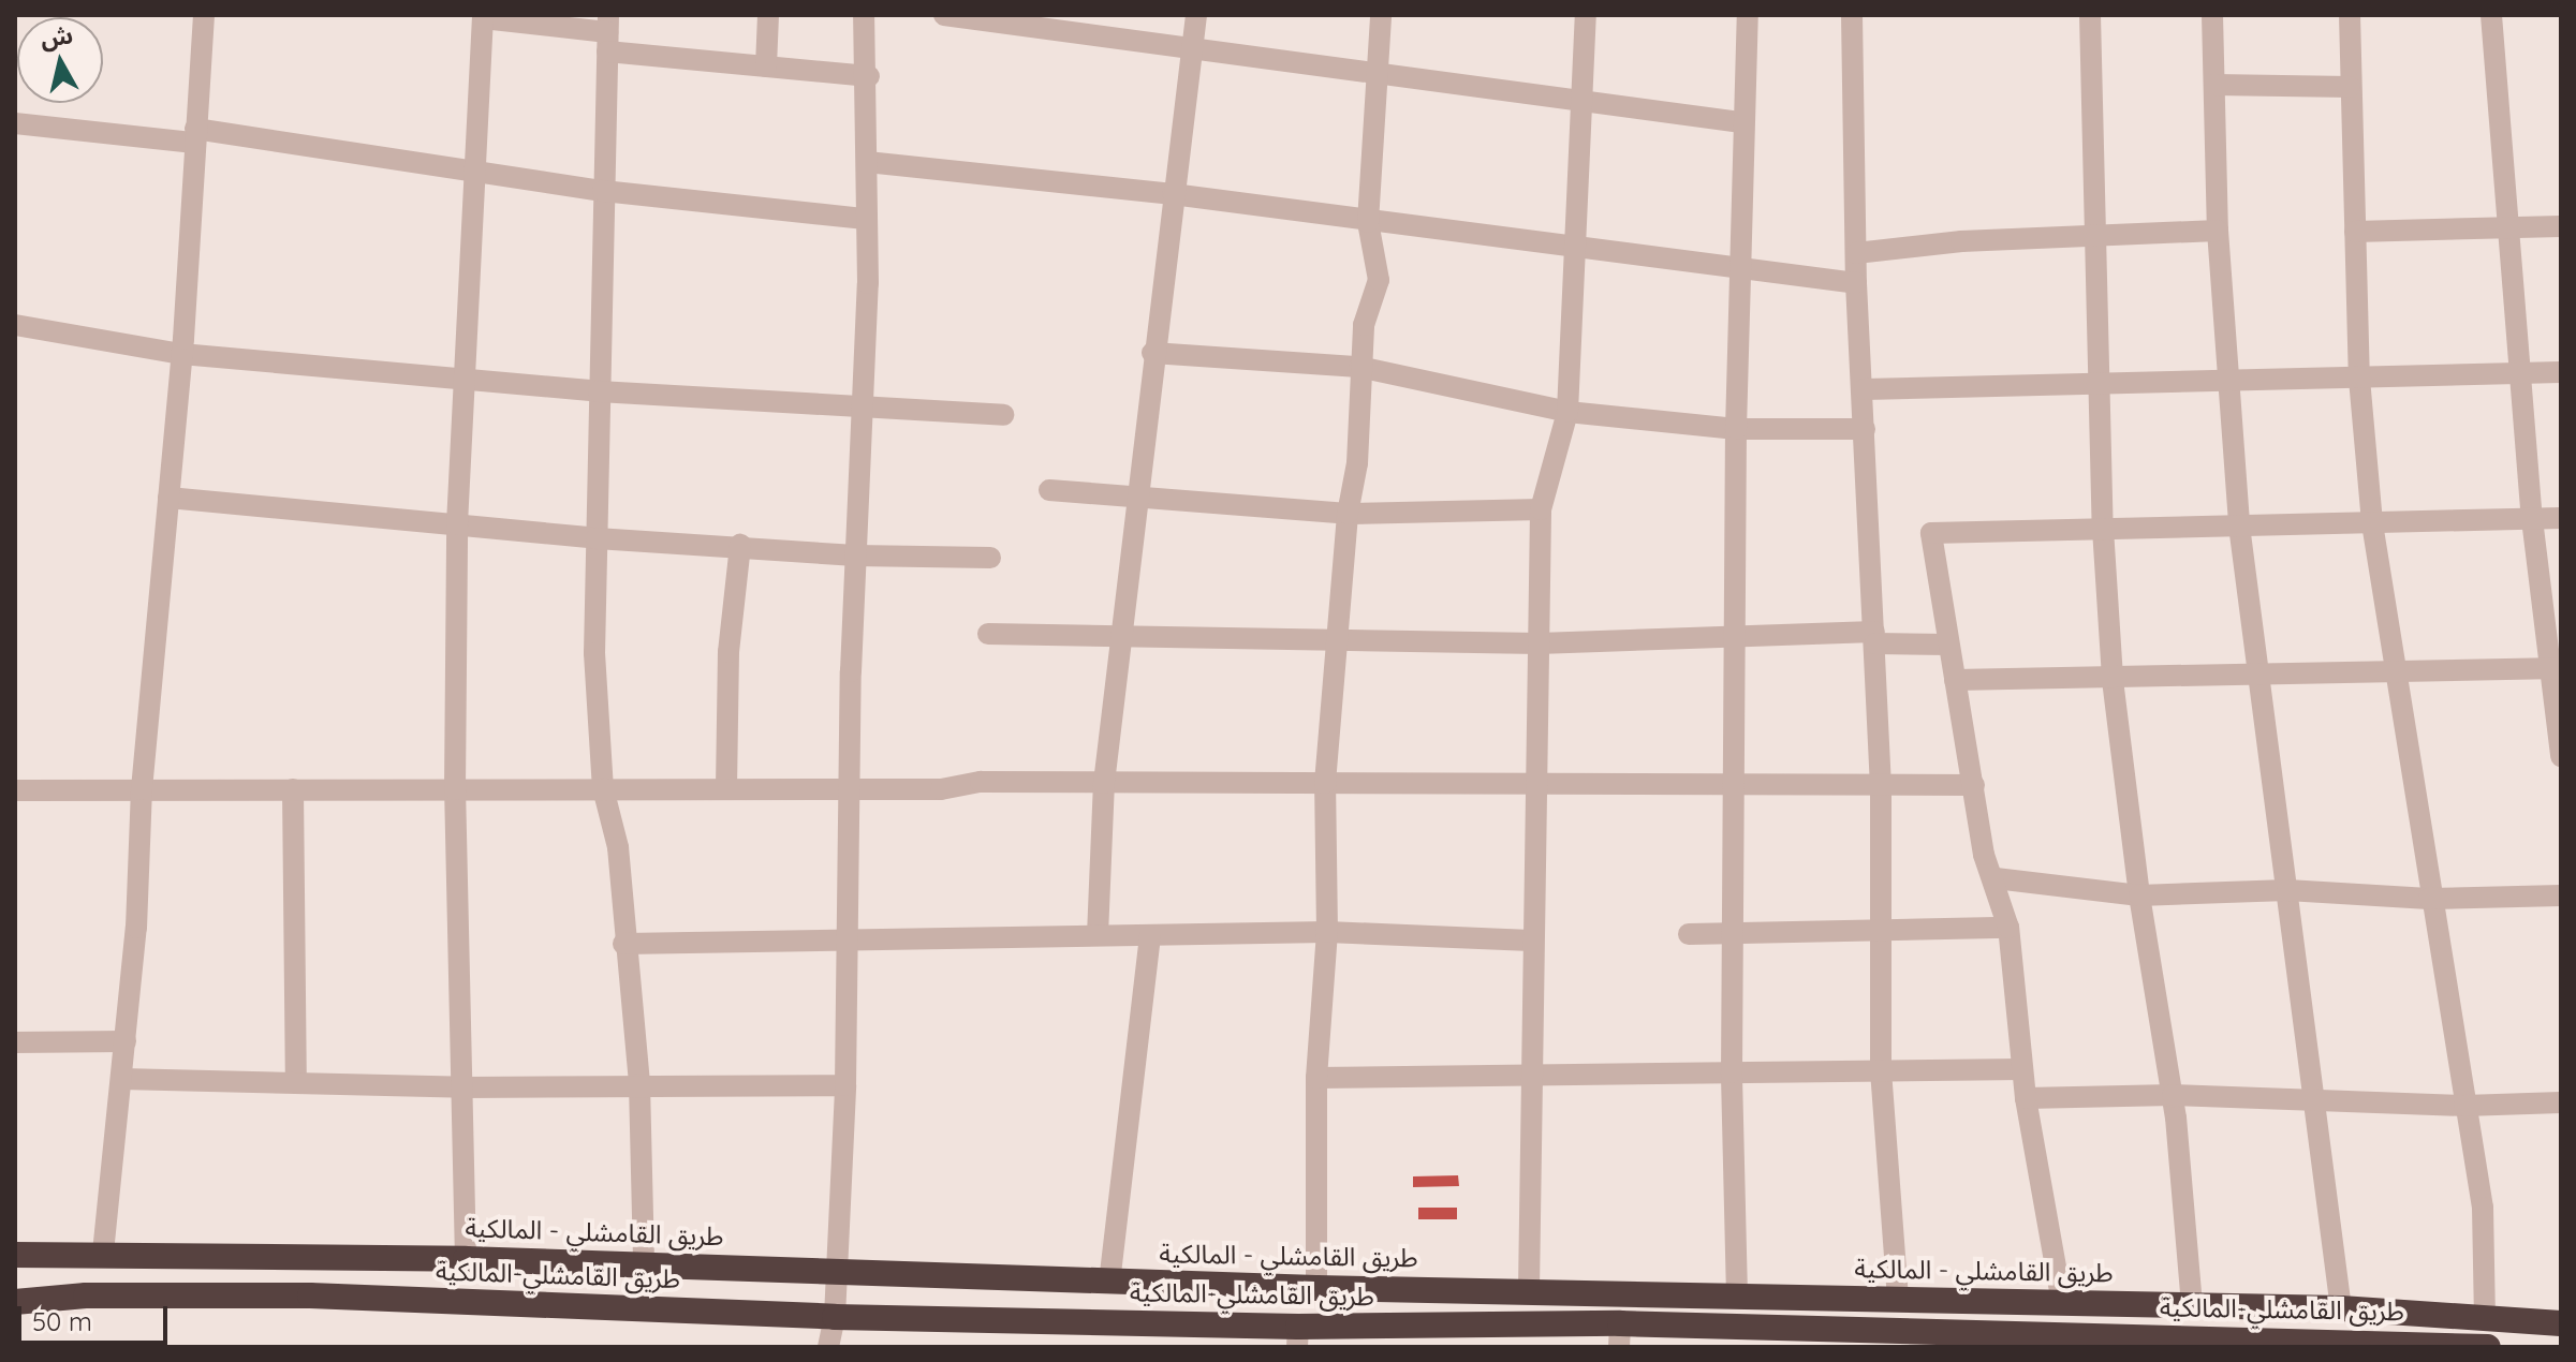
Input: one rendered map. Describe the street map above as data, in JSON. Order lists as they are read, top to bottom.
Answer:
{
  "streets": {
    "highway": ["طريق القامشلي - المالكية", "طريق القامشلي-المالكية"]
  },
  "scale_bar": "50 m",
  "north": "top"
}
